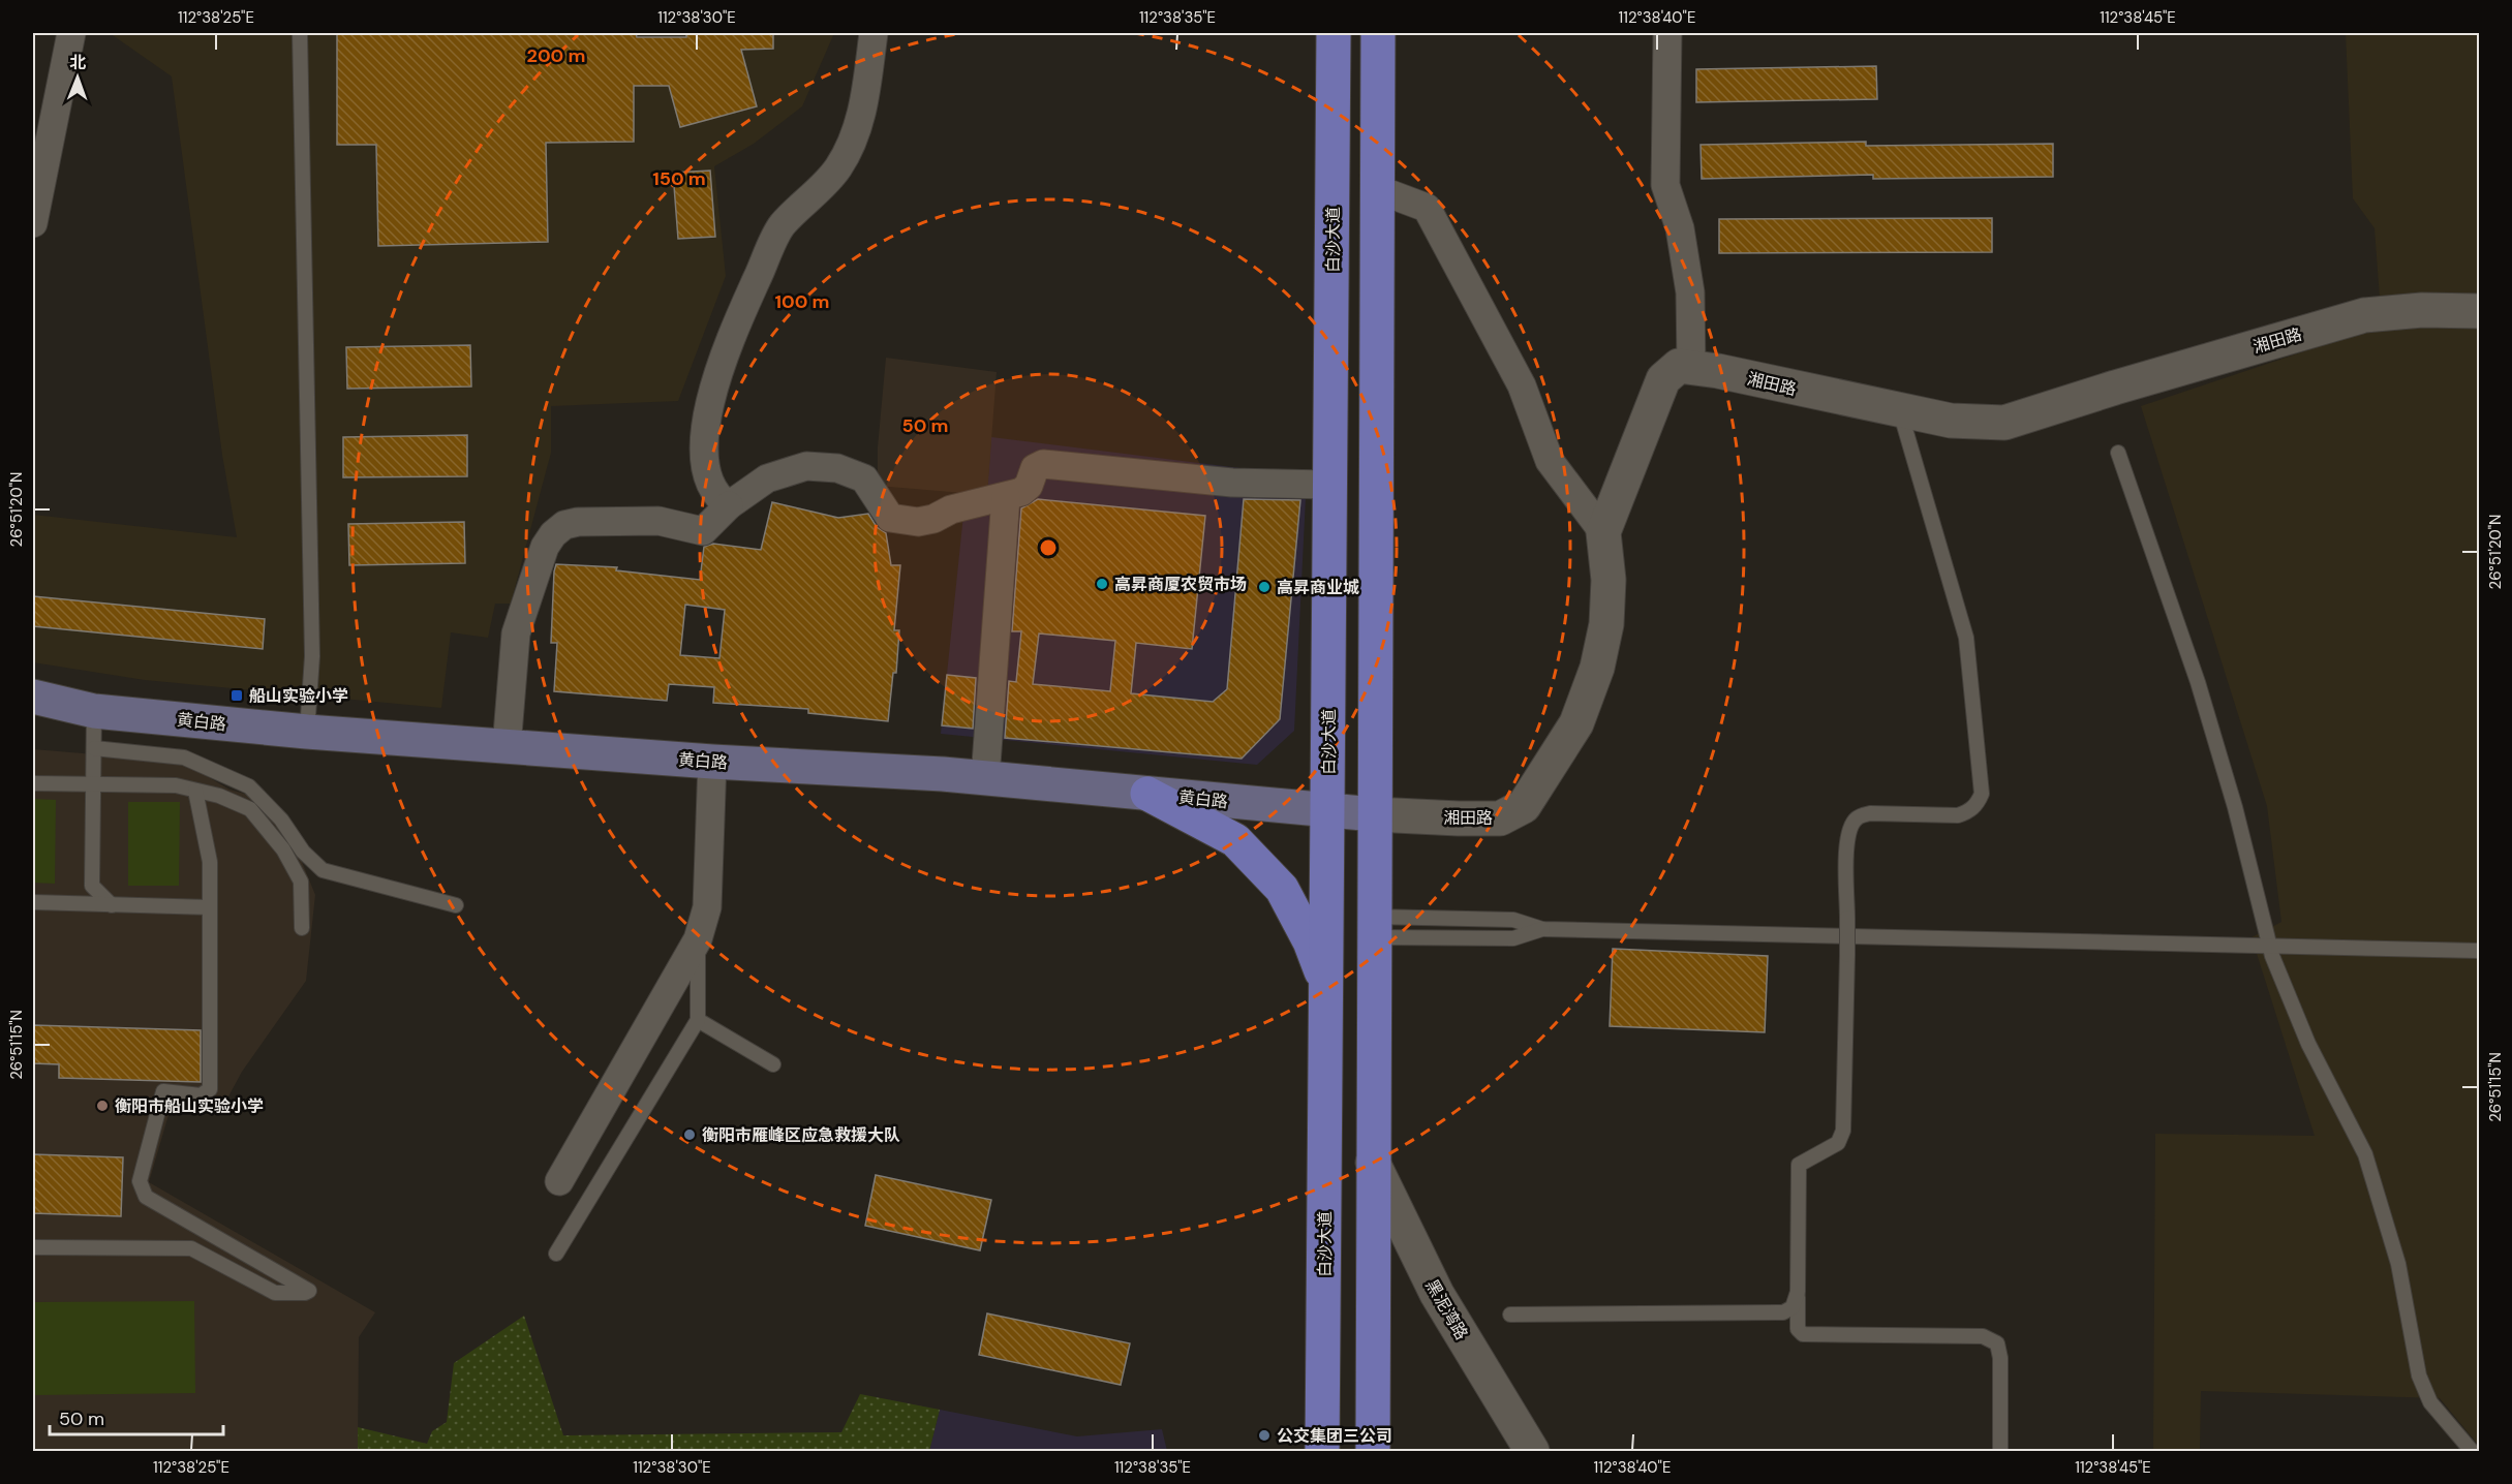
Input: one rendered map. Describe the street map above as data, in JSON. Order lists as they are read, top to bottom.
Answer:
{
  "streets": {
    "main road": ["白沙大道", "黄白路"],
    "street": ["湘田路", "黑泥湾路"]
  },
  "crossings": [
    ["白沙大道", "黄白路"],
    ["湘田路", "黄白路"]
  ],
  "places": {
    "other": [
      "高昇商厦农贸市场",
      "高昇商业城",
      "衡阳市船山实验小学",
      "衡阳市雁峰区应急救援大队",
      "公交集团三公司"
    ],
    "transit": ["船山实验小学"]
  },
  "scale_bar": "50 m",
  "north": "top",
  "coordinates": [
    "112°38'25\"E",
    "112°38'30\"E",
    "112°38'35\"E",
    "112°38'40\"E",
    "112°38'45\"E",
    "26°51'20\"N",
    "26°51'15\"N"
  ],
  "rings": [
    "200 m",
    "150 m",
    "100 m",
    "50 m"
  ]
}
